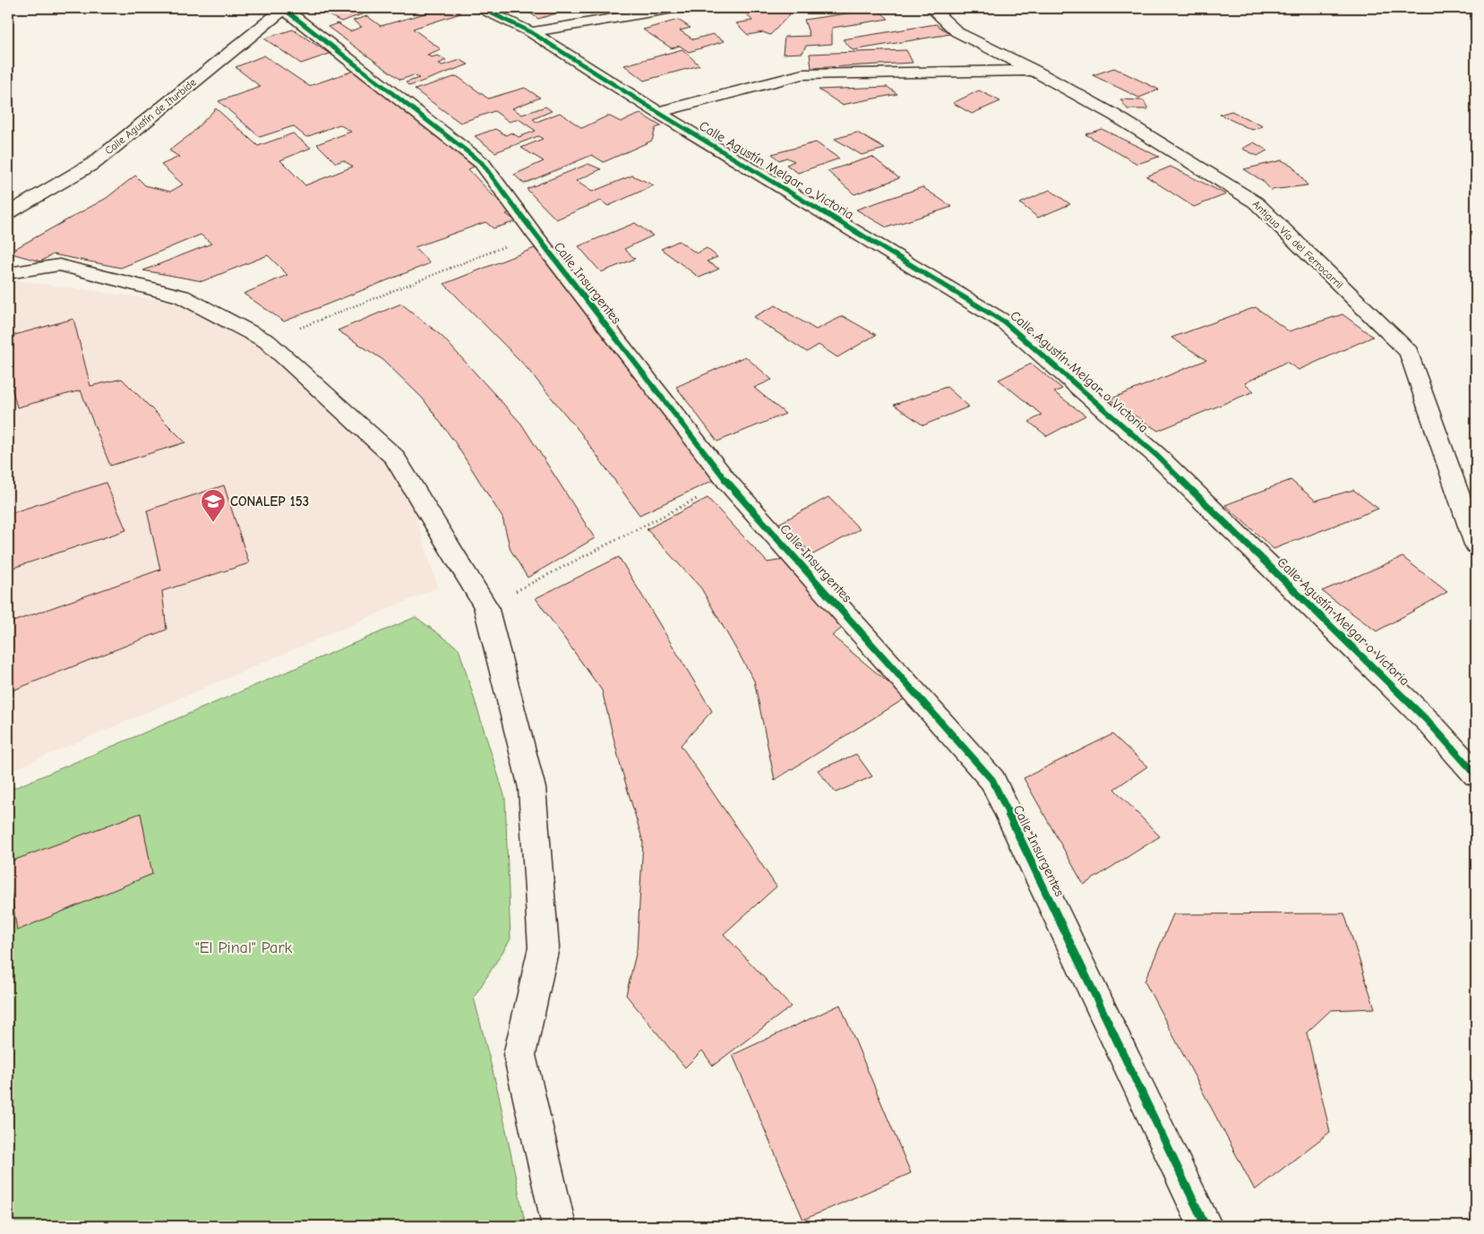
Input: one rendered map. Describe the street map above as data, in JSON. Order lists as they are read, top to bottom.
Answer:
{
  "streets": {
    "street": [
      "Calle Agustín de Iturbide",
      "Calle Agustín Melgar o Victoria",
      "Antigua Vía del Ferrocarril",
      "Calle Insurgentes"
    ]
  },
  "crossings": [
    ["Calle Agustín de Iturbide", "Calle Insurgentes"]
  ],
  "parks": ["\"El Pinal\" Park"],
  "places": {
    "school or university": ["CONALEP 153"]
  }
}
